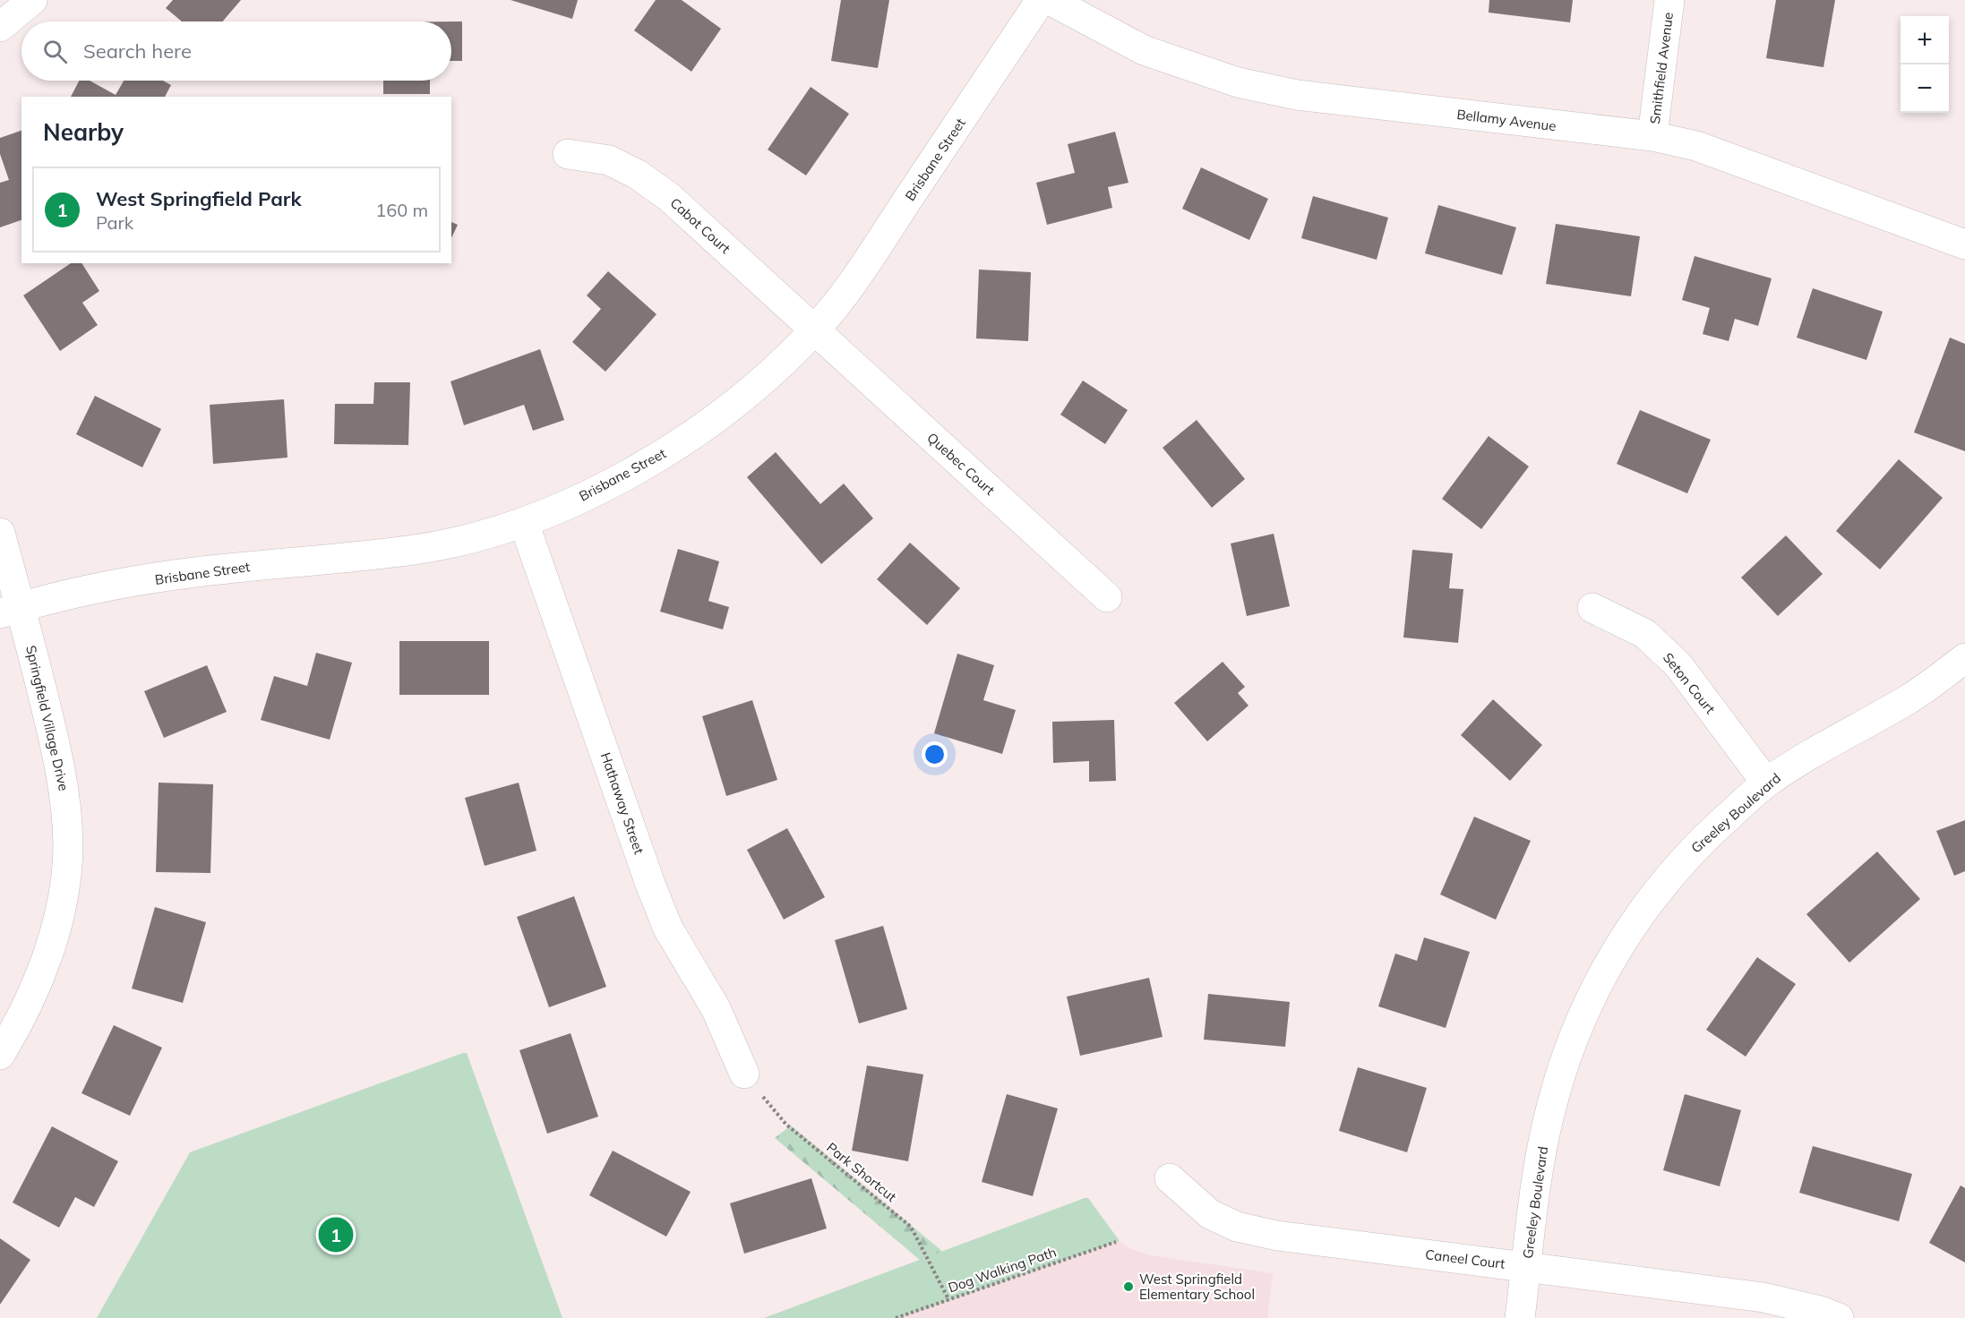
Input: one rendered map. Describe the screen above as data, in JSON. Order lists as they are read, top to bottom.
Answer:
{
  "streets": {
    "street": [
      "Smithfield Avenue",
      "Bellamy Avenue",
      "Brisbane Street",
      "Cabot Court",
      "Quebec Court",
      "Seton Court",
      "Springfield Village Drive",
      "Hathaway Street",
      "Greeley Boulevard",
      "Caneel Court"
    ],
    "path": ["Park Shortcut", "Dog Walking Path"]
  },
  "crossings": [
    ["Smithfield Avenue", "Bellamy Avenue"],
    ["Brisbane Street", "Cabot Court"],
    ["Brisbane Street", "Quebec Court"],
    ["Brisbane Street", "Springfield Village Drive"],
    ["Brisbane Street", "Hathaway Street"],
    ["Cabot Court", "Quebec Court"],
    ["Seton Court", "Greeley Boulevard"],
    ["Hathaway Street", "Park Shortcut"],
    ["Greeley Boulevard", "Caneel Court"],
    ["Park Shortcut", "Dog Walking Path"]
  ],
  "places": ["West Springfield Elementary School"],
  "page": {
    "map_buttons": ["+", "−"],
    "search": "Search here",
    "heading": "Nearby",
    "list": [
      {
        "mark": "1",
        "name": "West Springfield Park",
        "note": "Park",
        "value": "160 m"
      }
    ],
    "pins": "1"
  }
}
